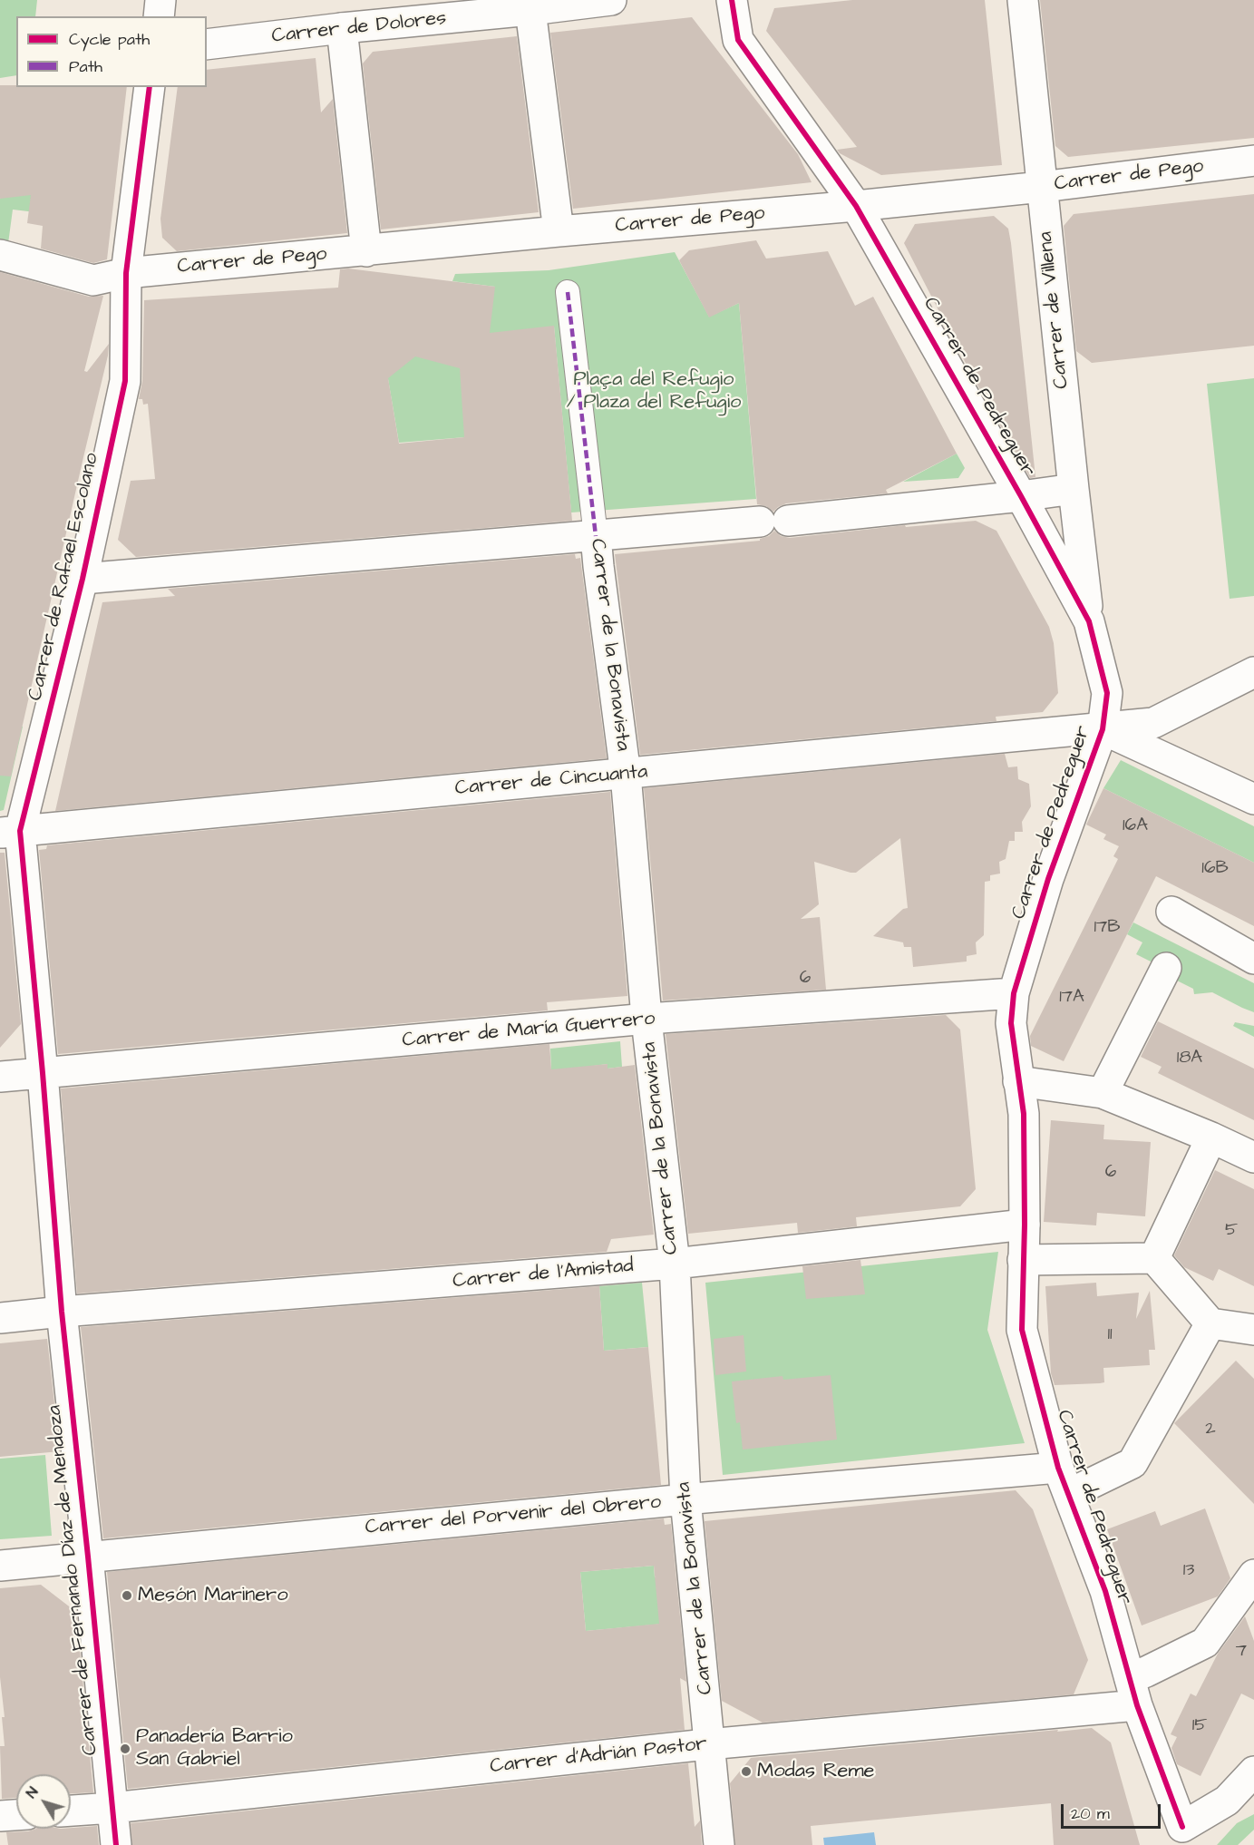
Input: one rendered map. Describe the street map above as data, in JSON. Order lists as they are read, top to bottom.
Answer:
{
  "streets": {
    "street": [
      "Carrer de Dolores",
      "Carrer de Pego",
      "Carrer de Villena",
      "Carrer de Pedreguer",
      "Carrer de Rafael Escolano",
      "Carrer de la Bonavista",
      "Carrer de Cincuanta",
      "Carrer de María Guerrero",
      "Carrer de l'Amistad",
      "Carrer del Porvenir del Obrero",
      "Carrer de Fernando Díaz de Mendoza",
      "Carrer d'Adrián Pastor"
    ]
  },
  "crossings": [
    ["Carrer de Pego", "Carrer de Villena"],
    ["Carrer de Pego", "Carrer de Pedreguer"],
    ["Carrer de Pego", "Carrer de Rafael Escolano"],
    ["Carrer de Villena", "Carrer de Pedreguer"],
    ["Carrer de Pedreguer", "Carrer de Cincuanta"],
    ["Carrer de Pedreguer", "Carrer de María Guerrero"],
    ["Carrer de Pedreguer", "Carrer de l'Amistad"],
    ["Carrer de Pedreguer", "Carrer del Porvenir del Obrero"],
    ["Carrer de Pedreguer", "Carrer d'Adrián Pastor"],
    ["Carrer de Rafael Escolano", "Carrer de Cincuanta"],
    ["Carrer de Rafael Escolano", "Carrer de María Guerrero"],
    ["Carrer de Rafael Escolano", "Carrer de Fernando Díaz de Mendoza"],
    ["Carrer de la Bonavista", "Carrer de Cincuanta"],
    ["Carrer de la Bonavista", "Carrer de María Guerrero"],
    ["Carrer de la Bonavista", "Carrer de l'Amistad"],
    ["Carrer de la Bonavista", "Carrer del Porvenir del Obrero"],
    ["Carrer de la Bonavista", "Carrer d'Adrián Pastor"],
    ["Carrer de María Guerrero", "Carrer de Fernando Díaz de Mendoza"],
    ["Carrer de l'Amistad", "Carrer de Fernando Díaz de Mendoza"],
    ["Carrer del Porvenir del Obrero", "Carrer de Fernando Díaz de Mendoza"],
    ["Carrer de Fernando Díaz de Mendoza", "Carrer d'Adrián Pastor"]
  ],
  "parks": ["Plaça del Refugio / Plaza del Refugio"],
  "places": ["Mesón Marinero", "Panadería Barrio San Gabriel", "Modas Reme"],
  "house_numbers": [
    "16A",
    "16B",
    "17B",
    "6",
    "17A",
    "18A",
    "6",
    "5",
    "11",
    "2",
    "13",
    "7",
    "15"
  ],
  "legend": ["Cycle path", "Path"],
  "scale_bar": "20 m",
  "north": "top left"
}
